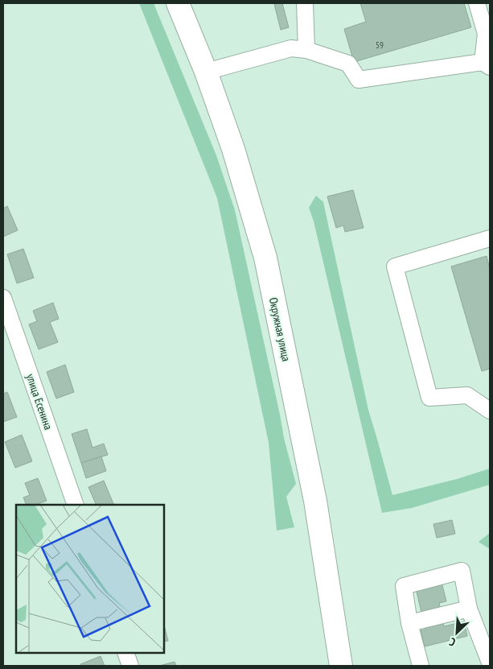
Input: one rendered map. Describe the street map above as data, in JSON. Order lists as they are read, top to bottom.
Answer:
{
  "streets": {
    "highway": ["Окружная улица"],
    "street": ["улица Есенина"]
  },
  "house_numbers": ["59"],
  "north": "bottom left"
}
